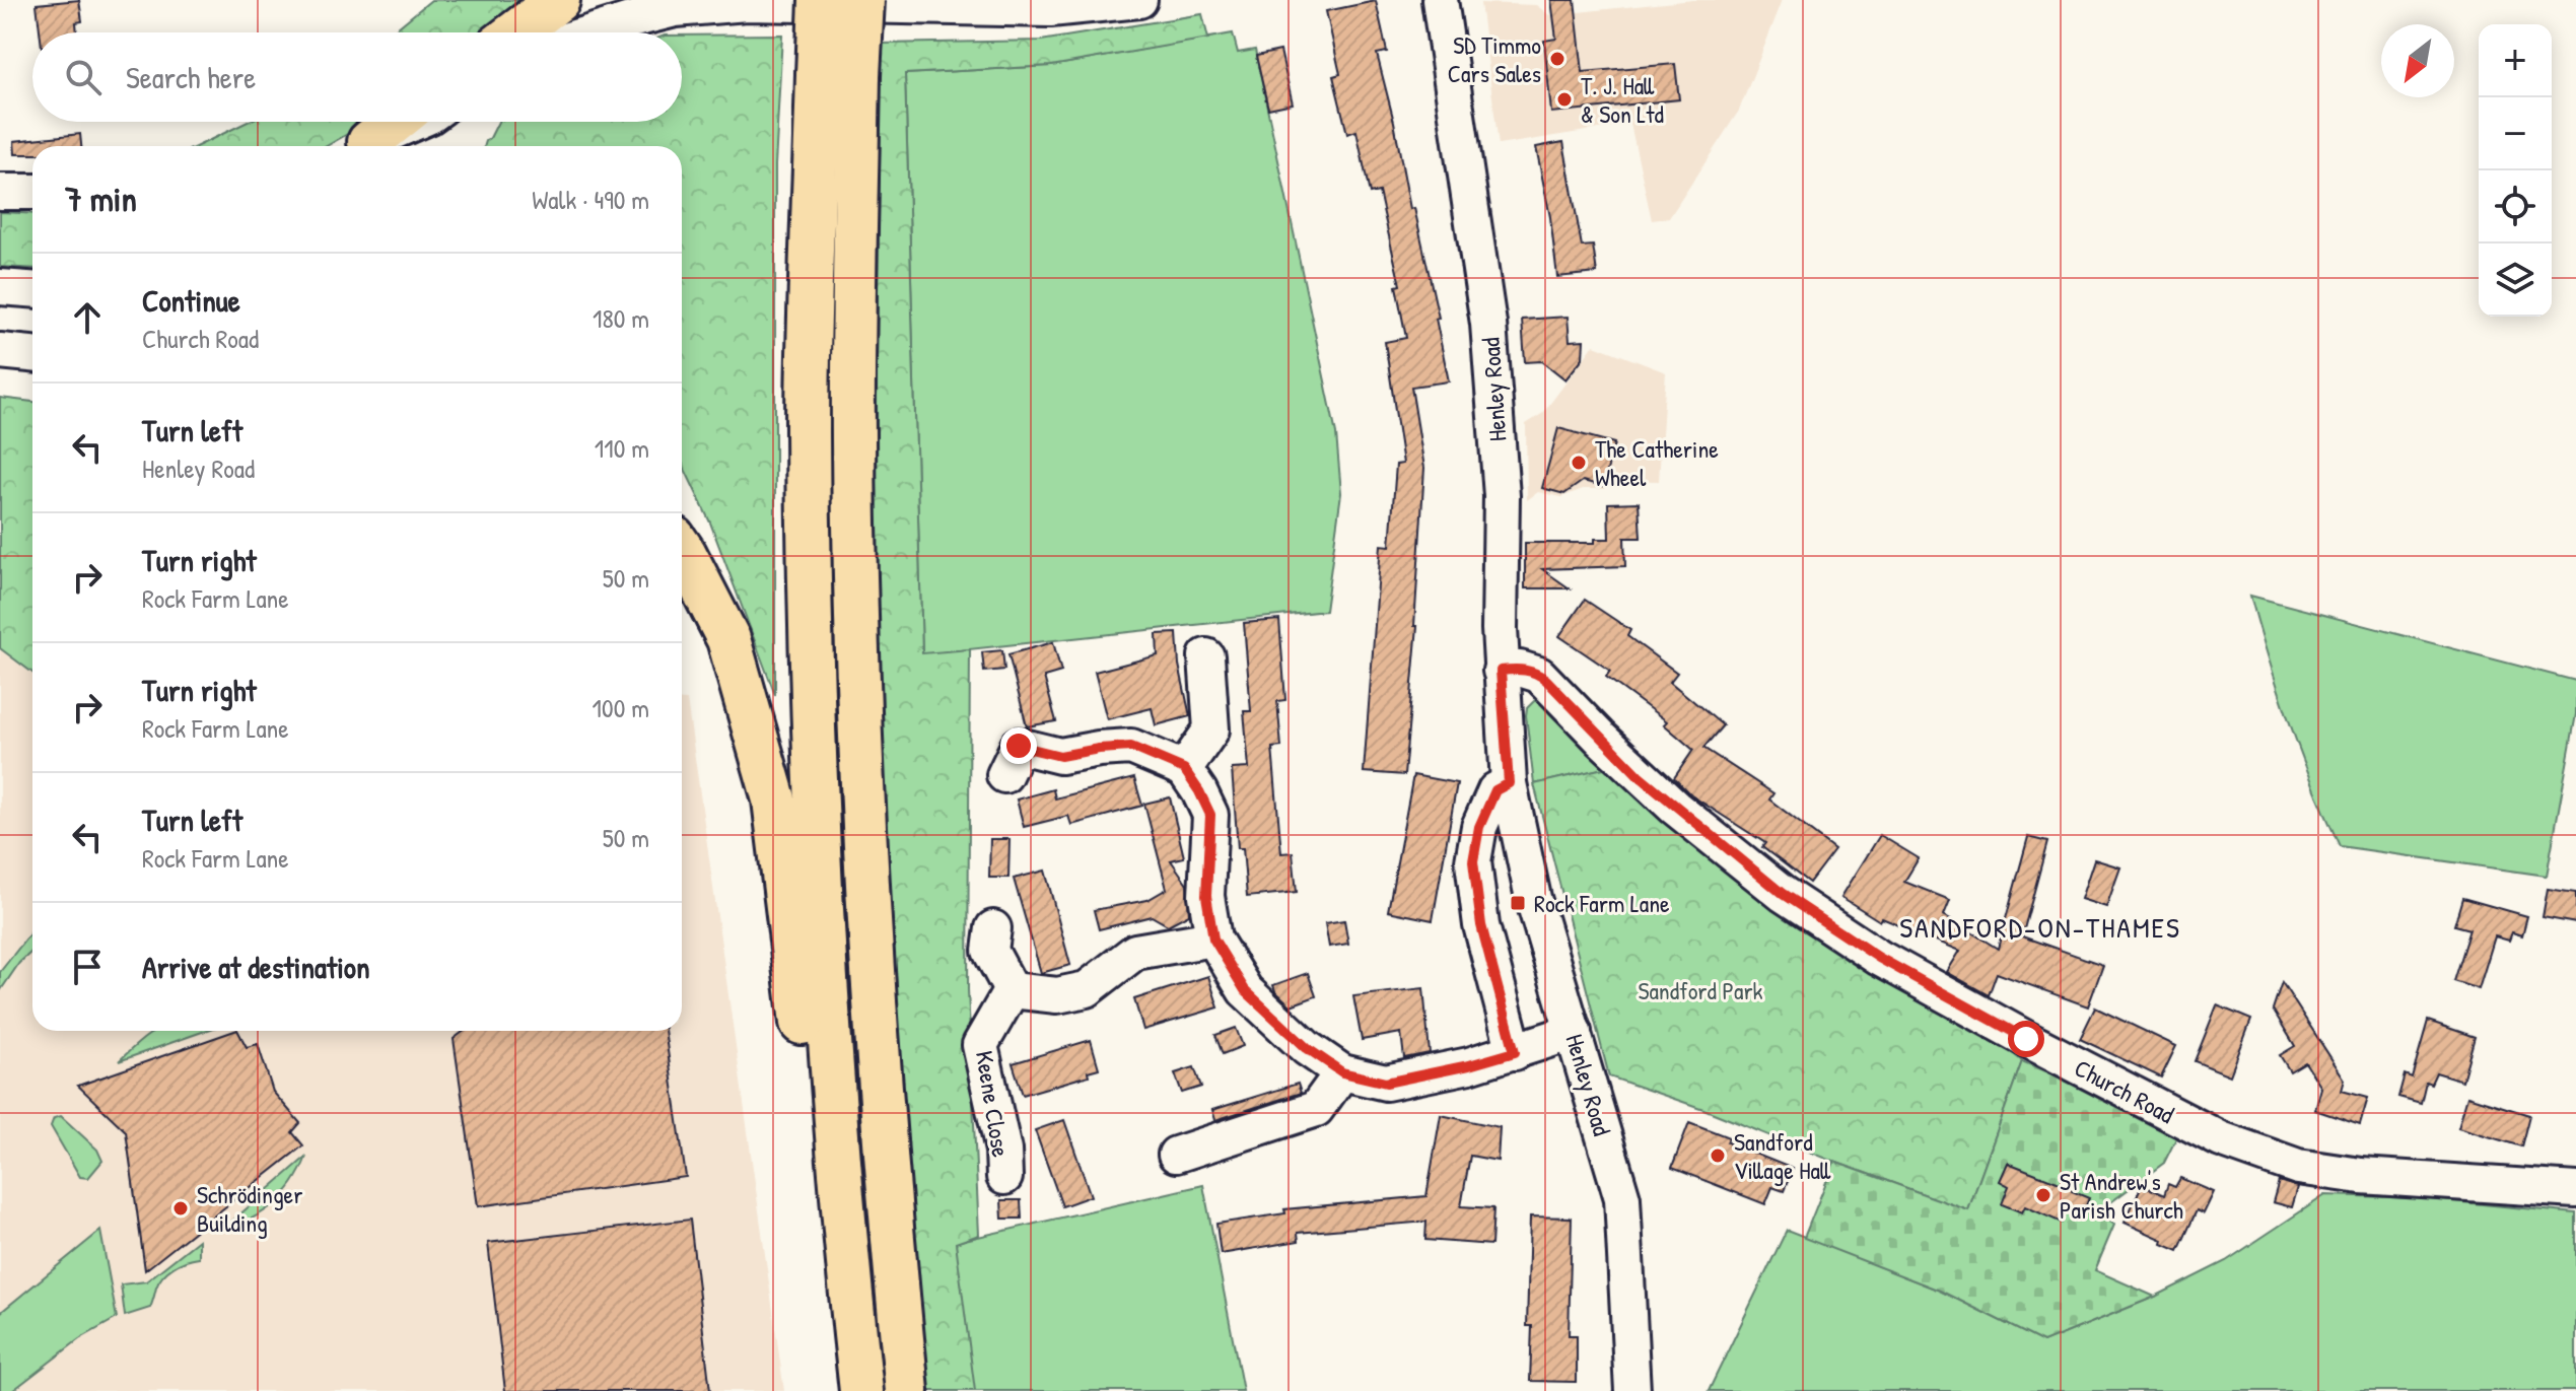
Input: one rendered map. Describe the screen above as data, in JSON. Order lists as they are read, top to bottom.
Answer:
{
  "streets": {
    "street": ["Henley Road", "Church Road", "Keene Close"]
  },
  "crossings": [
    ["Henley Road", "Church Road"]
  ],
  "districts": ["SANDFORD-ON-THAMES"],
  "parks": ["Sandford Park"],
  "places": {
    "other": [
      "SD Timmo Cars Sales",
      "T. J. Hall & Son Ltd",
      "The Catherine Wheel",
      "Sandford Village Hall",
      "St Andrew's Parish Church",
      "Schrödinger Building"
    ],
    "transit": ["Rock Farm Lane"]
  },
  "north": "bottom left",
  "page": {
    "map_buttons": ["+", "−"],
    "search": "Search here",
    "heading": ["7 min", "Walk · 490 m"],
    "list": [
      ["Continue", "Church Road", "180 m"],
      ["Turn left", "Henley Road", "110 m"],
      ["Turn right", "Rock Farm Lane", "50 m"],
      ["Turn right", "Rock Farm Lane", "100 m"],
      ["Turn left", "Rock Farm Lane", "50 m"],
      "Arrive at destination"
    ]
  }
}
